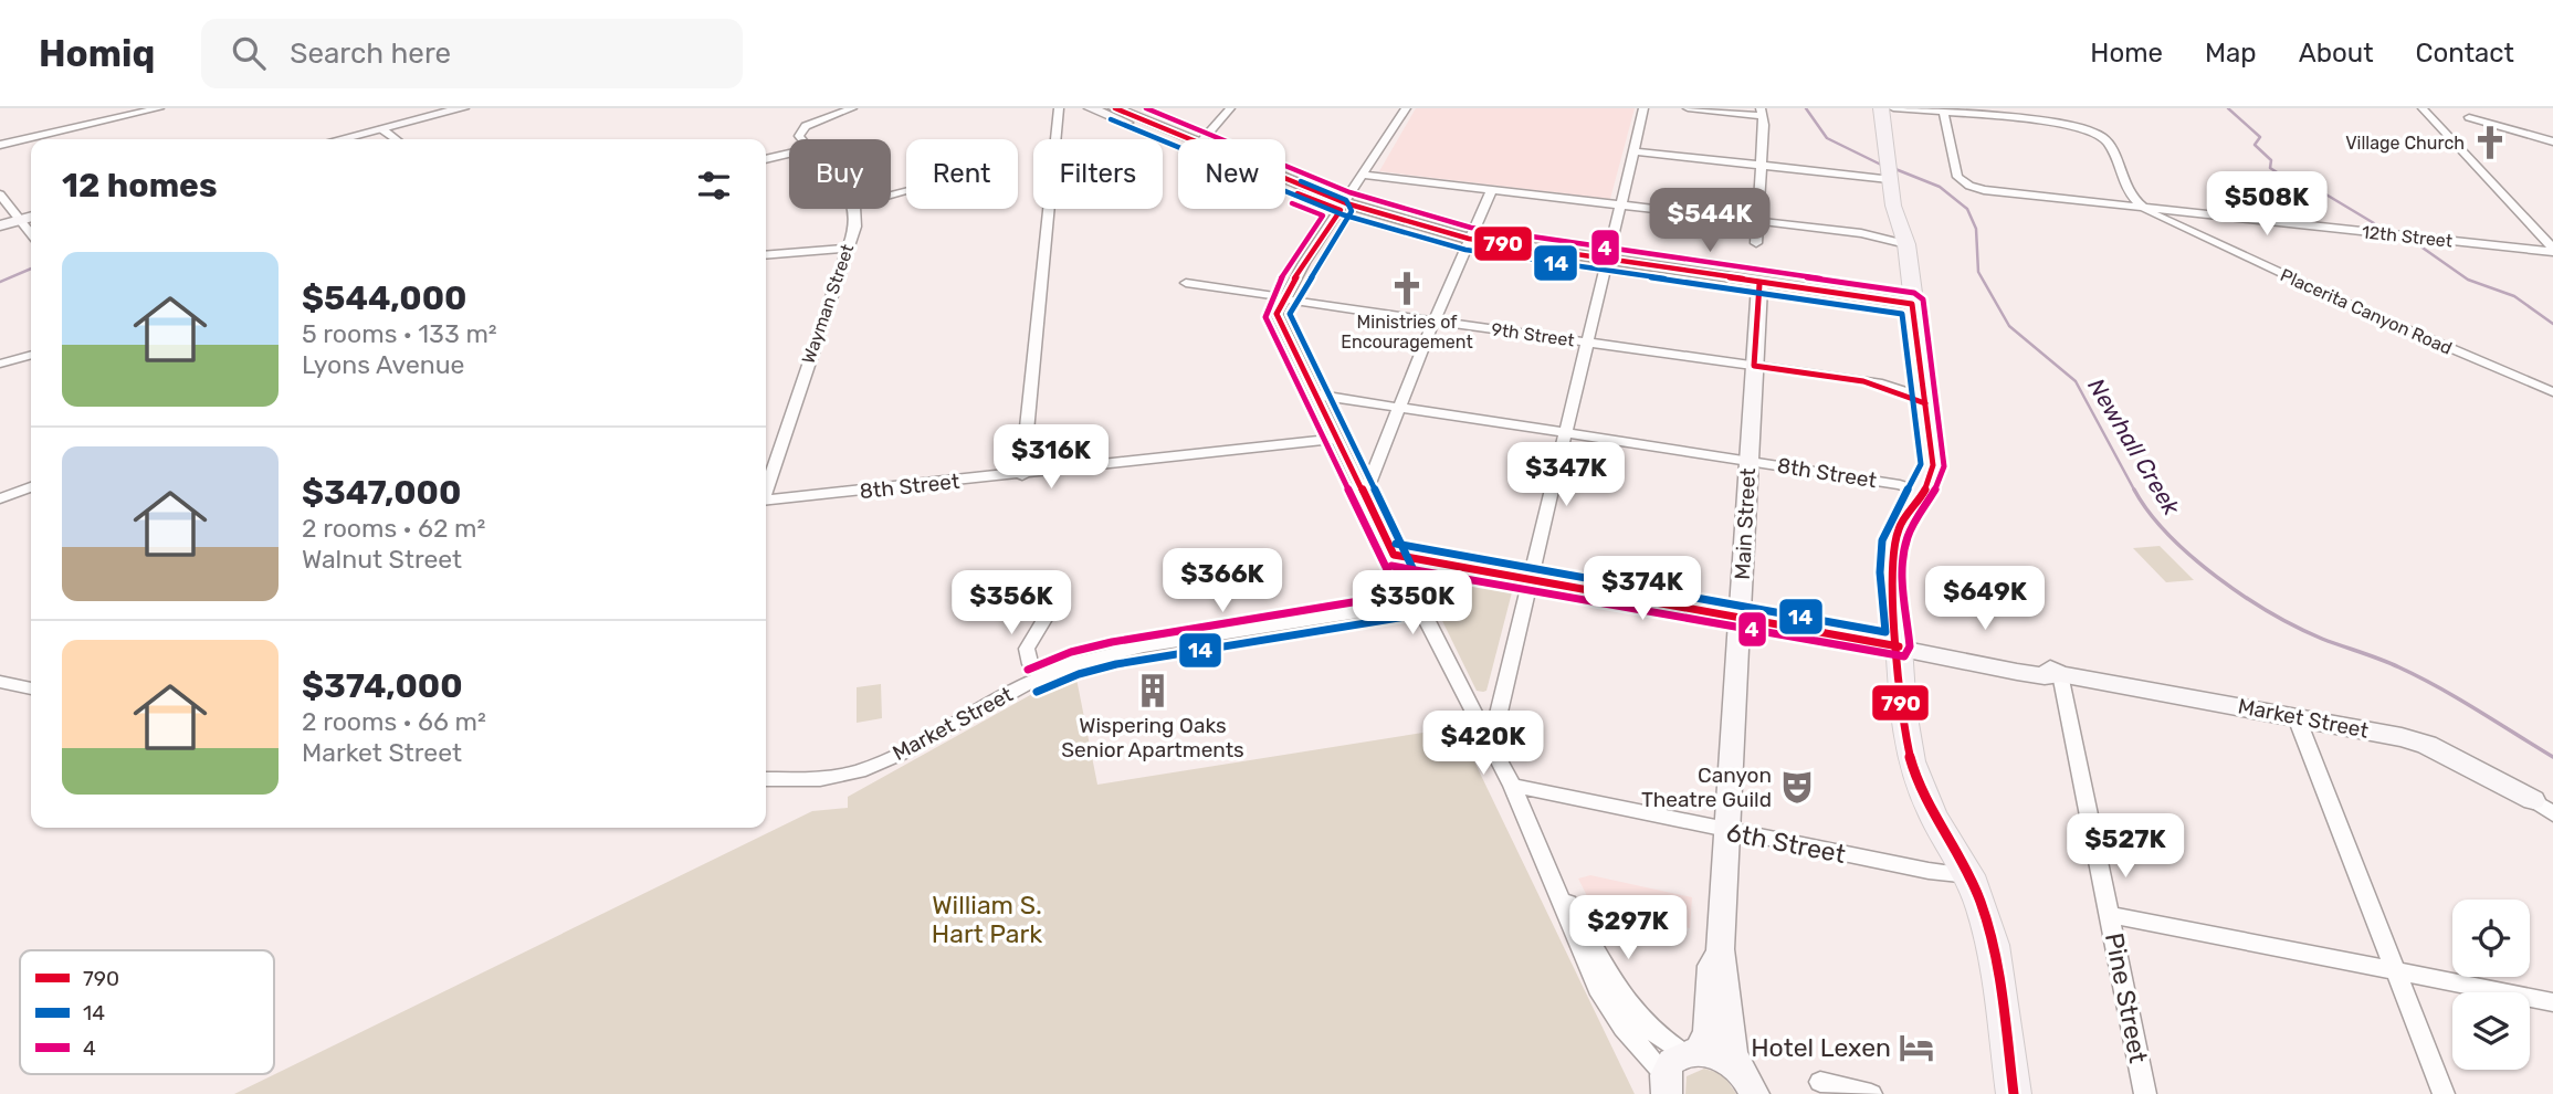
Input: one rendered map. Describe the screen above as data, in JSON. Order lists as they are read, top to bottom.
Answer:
{
  "streets": {
    "street": [
      "12th Street",
      "Wayman Street",
      "Placerita Canyon Road",
      "9th Street",
      "8th Street",
      "Main Street",
      "Market Street",
      "6th Street",
      "Pine Street"
    ]
  },
  "crossings": [
    ["12th Street", "Placerita Canyon Road"],
    ["9th Street", "Main Street"],
    ["8th Street", "Main Street"],
    ["Main Street", "Market Street"],
    ["Main Street", "6th Street"],
    ["Market Street", "Pine Street"]
  ],
  "water": ["Newhall Creek"],
  "parks": ["William S. Hart Park"],
  "places": {
    "church": ["Village Church", "Ministries of Encouragement"],
    "building": ["Wispering Oaks Senior Apartments"],
    "theatre": ["Canyon Theatre Guild"],
    "hotel": ["Hotel Lexen"]
  },
  "lines": ["transit line 790", "transit line 4", "transit line 14"],
  "legend": ["790", "14", "4"],
  "page": {
    "header": "Homiq",
    "search": "Search here",
    "nav": [
      "Home",
      "Map",
      "About",
      "Contact"
    ],
    "chip": [
      "Buy",
      "Rent",
      "Filters",
      "New"
    ],
    "heading": "12 homes",
    "price": [
      "$508K",
      "$544K",
      "$316K",
      "$347K",
      "$366K",
      "$374K",
      "$649K",
      "$356K",
      "$350K",
      "$420K",
      "$527K",
      "$297K"
    ],
    "list": [
      {
        "name": "$544,000",
        "note": "5 rooms · 133 m² · Lyons Avenue"
      },
      {
        "name": "$347,000",
        "note": "2 rooms · 62 m² · Walnut Street"
      },
      {
        "name": "$374,000",
        "note": "2 rooms · 66 m² · Market Street"
      }
    ]
  }
}
